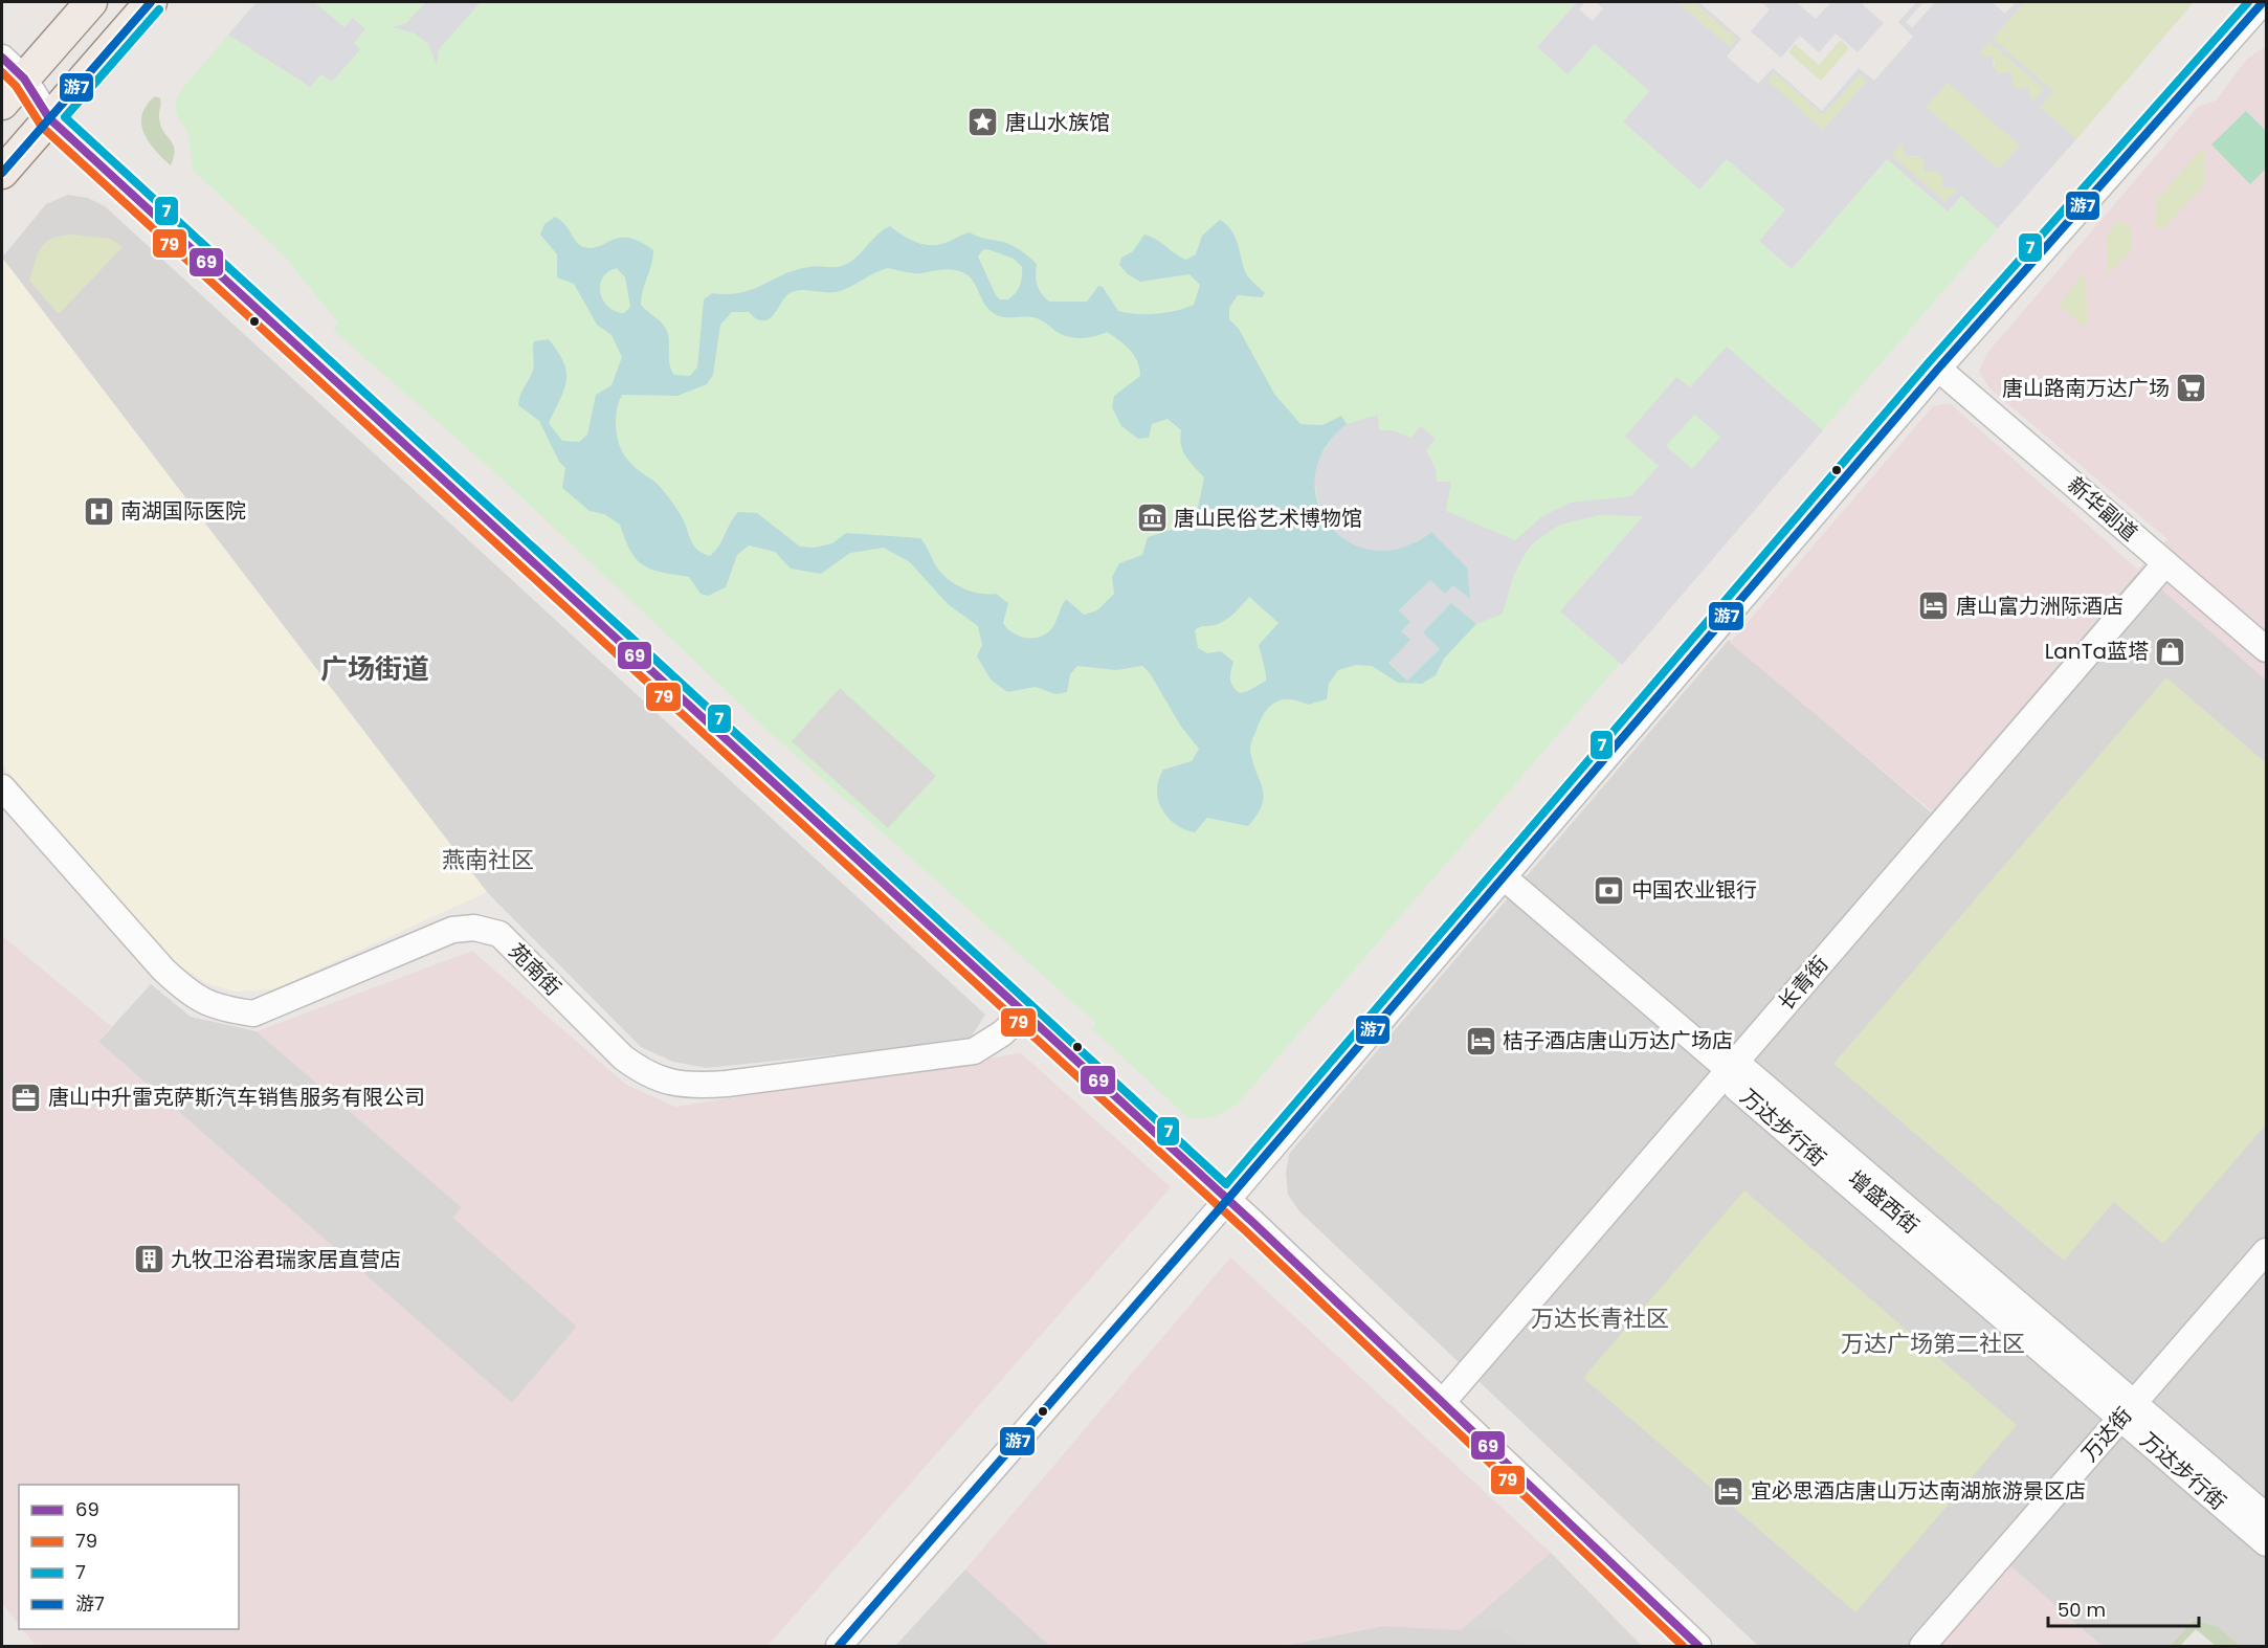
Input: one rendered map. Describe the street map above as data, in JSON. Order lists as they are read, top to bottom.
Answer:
{
  "streets": {
    "street": [
      "新华副道",
      "苑南街",
      "长青街",
      "万达步行街",
      "增盛西街",
      "万达街"
    ]
  },
  "crossings": [
    ["新华副道", "长青街"],
    ["长青街", "增盛西街"],
    ["万达步行街", "增盛西街"],
    ["万达步行街", "万达街"],
    ["增盛西街", "万达街"]
  ],
  "districts": [
    "广场街道",
    "燕南社区",
    "万达长青社区",
    "万达广场第二社区"
  ],
  "places": {
    "place": ["唐山水族馆"],
    "supermarket": ["唐山路南万达广场"],
    "hospital": ["南湖国际医院"],
    "museum": ["唐山民俗艺术博物馆"],
    "hotel": ["唐山富力洲际酒店", "桔子酒店唐山万达广场店", "宜必思酒店唐山万达南湖旅游景区店"],
    "shop": ["LanTa蓝塔"],
    "bank": ["中国农业银行"],
    "office": ["唐山中升雷克萨斯汽车销售服务有限公司"],
    "building": ["九牧卫浴君瑞家居直营店"]
  },
  "lines": [
    "transit line 7",
    "transit line 游7",
    "transit line 69",
    "transit line 79"
  ],
  "legend": [
    "69",
    "79",
    "7",
    "游7"
  ],
  "scale_bar": "50 m"
}
